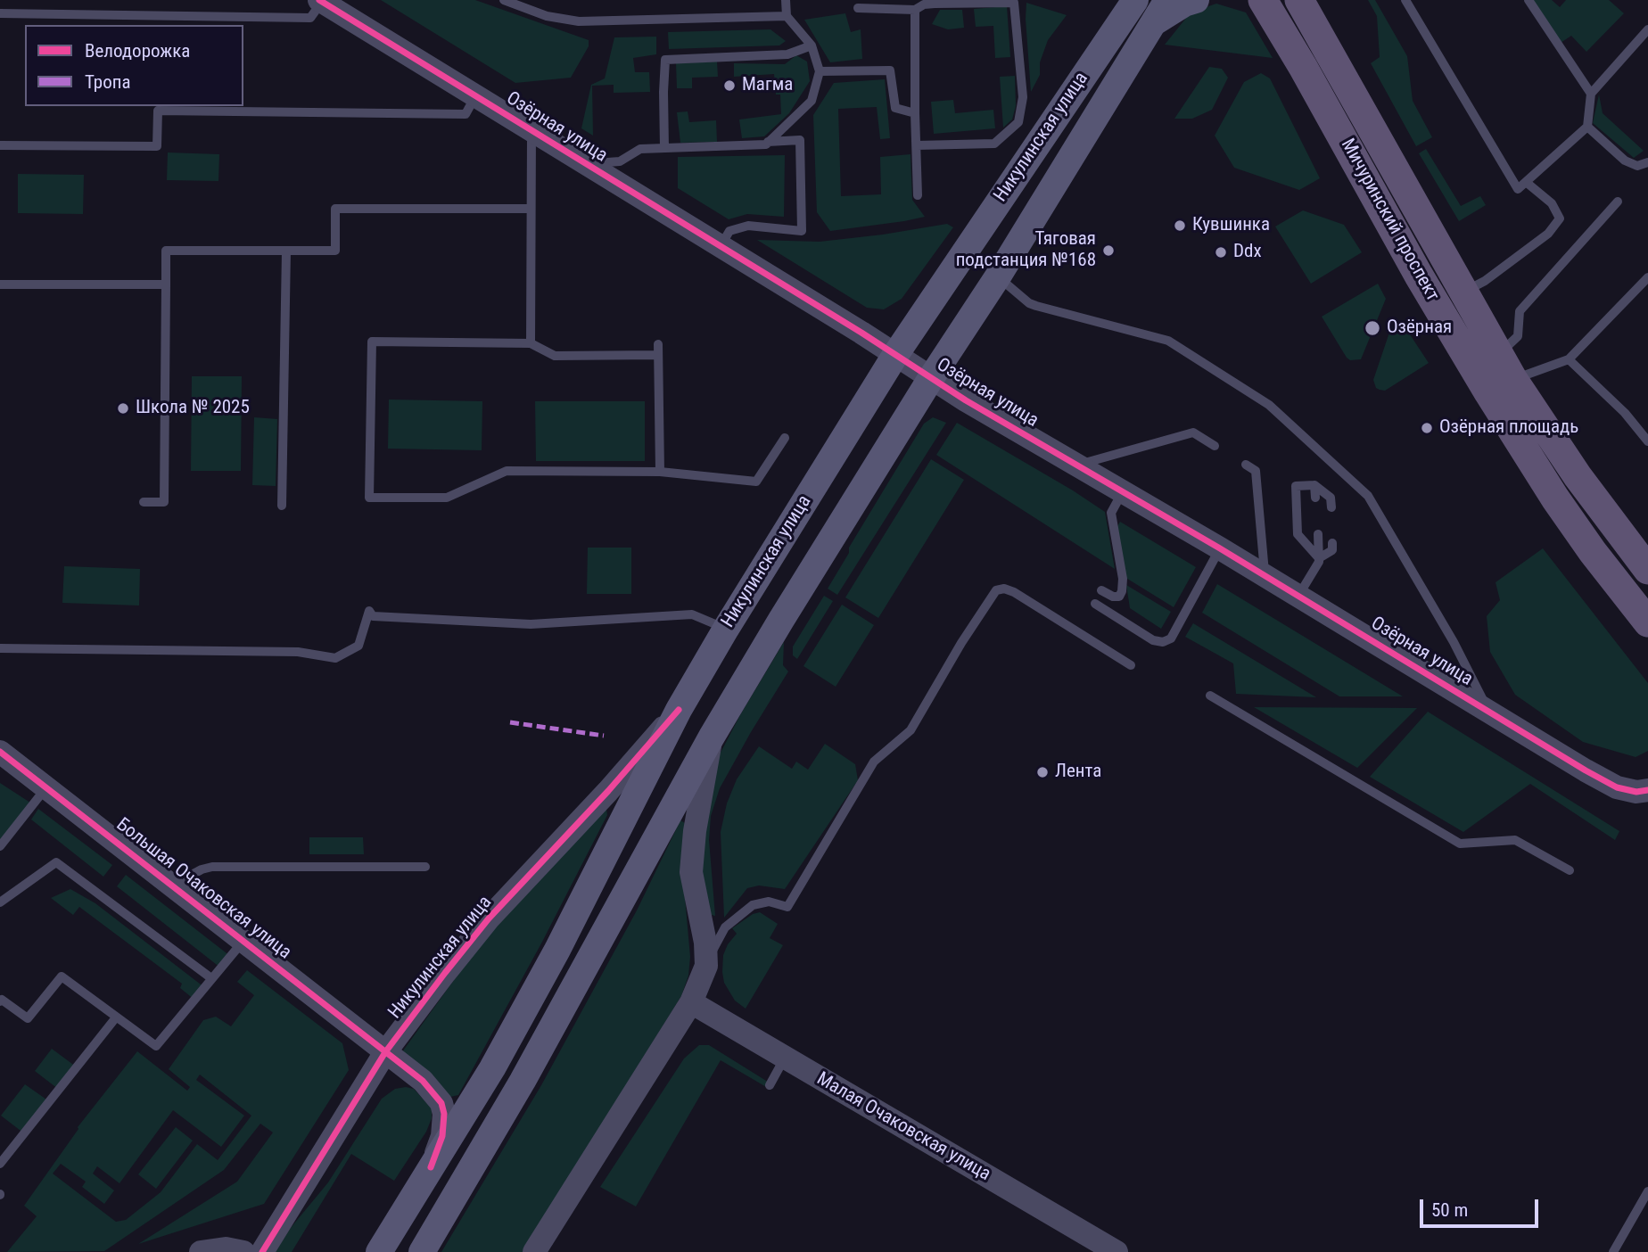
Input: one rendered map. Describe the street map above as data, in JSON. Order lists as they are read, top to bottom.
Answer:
{
  "streets": {
    "main road": ["Никулинская улица", "Мичуринский проспект"],
    "street": ["Озёрная улица", "Большая Очаковская улица", "Малая Очаковская улица"]
  },
  "crossings": [
    ["Озёрная улица", "Никулинская улица"],
    ["Никулинская улица", "Большая Очаковская улица"],
    ["Никулинская улица", "Малая Очаковская улица"]
  ],
  "places": [
    "Магма",
    "Кувшинка",
    "Тяговая подстанция №168",
    "Ddx",
    "Озёрная",
    "Школа № 2025",
    "Озёрная площадь",
    "Лента"
  ],
  "legend": ["Велодорожка", "Тропа"],
  "scale_bar": "50 m"
}
